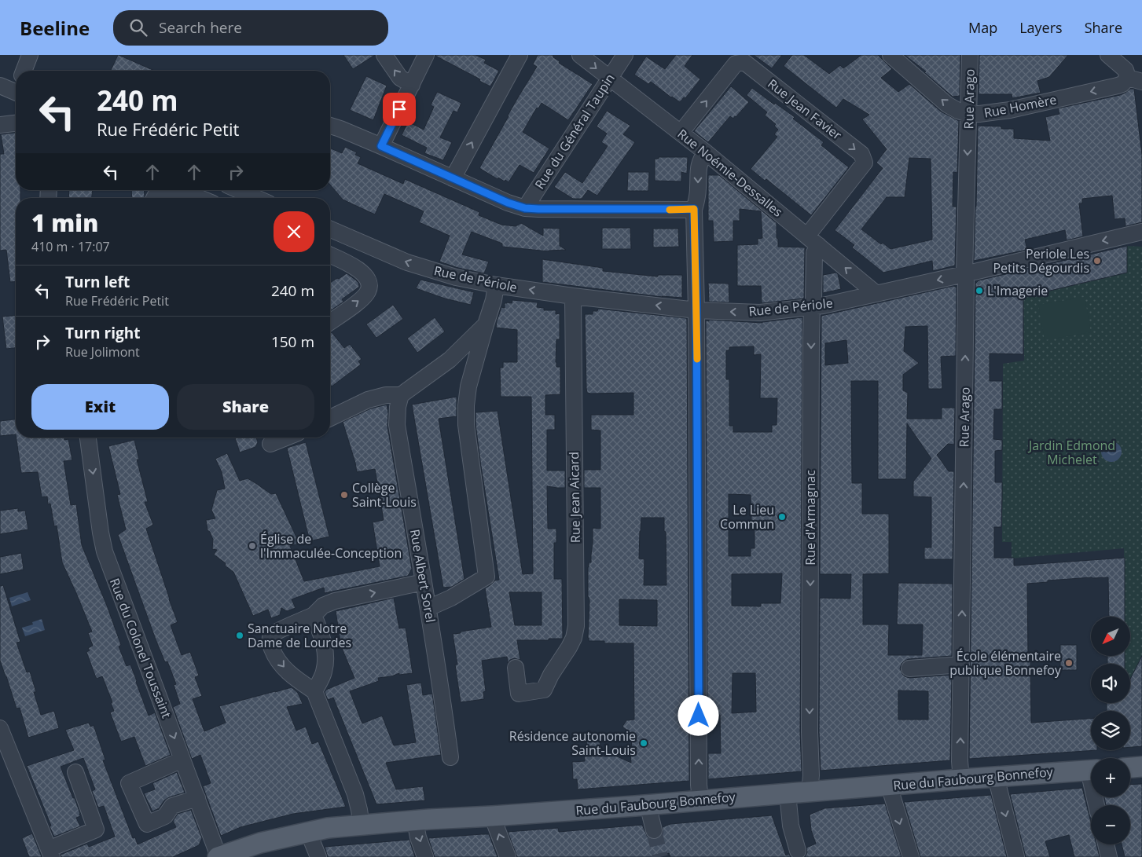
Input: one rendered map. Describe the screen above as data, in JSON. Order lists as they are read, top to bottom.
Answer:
{
  "streets": {
    "main road": ["Rue du Faubourg Bonnefoy"],
    "street": [
      "Rue Arago",
      "Rue Homère",
      "Rue Jean Favier",
      "Rue du Général Taupin",
      "Rue Noémie-Dessalles",
      "Rue de Périole",
      "Rue Jean Aicard",
      "Rue d'Armagnac",
      "Rue Albert Sorel",
      "Rue du Colonel Toussaint"
    ]
  },
  "crossings": [
    ["Rue Arago", "Rue Homère"],
    ["Rue Arago", "Rue de Périole"],
    ["Rue Arago", "Rue du Faubourg Bonnefoy"],
    ["Rue Jean Favier", "Rue Noémie-Dessalles"],
    ["Rue Jean Favier", "Rue d'Armagnac"],
    ["Rue du Général Taupin", "Rue Noémie-Dessalles"],
    ["Rue Noémie-Dessalles", "Rue de Périole"],
    ["Rue Noémie-Dessalles", "Rue d'Armagnac"],
    ["Rue de Périole", "Rue Jean Aicard"],
    ["Rue de Périole", "Rue d'Armagnac"],
    ["Rue d'Armagnac", "Rue du Faubourg Bonnefoy"],
    ["Rue du Colonel Toussaint", "Rue du Faubourg Bonnefoy"]
  ],
  "one_way": ["Rue Homère", "Rue du Colonel Toussaint"],
  "parks": ["Jardin Edmond Michelet"],
  "places": [
    "Periole Les Petits Dégourdis",
    "L'Imagerie",
    "Collège Saint-Louis",
    "Le Lieu Commun",
    "Église de l'Immaculée-Conception",
    "Sanctuaire Notre Dame de Lourdes",
    "École élémentaire publique Bonnefoy",
    "Résidence autonomie Saint-Louis"
  ],
  "north": "bottom left",
  "page": {
    "header": "Beeline",
    "search": "Search here",
    "nav": ["Map", "Layers", "Share"],
    "turn": ["240 m", "Rue Frédéric Petit"],
    "heading": ["1 min", "410 m · 17:07"],
    "list": [
      {
        "name": "Turn left",
        "note": "Rue Frédéric Petit",
        "value": "240 m"
      },
      {
        "name": "Turn right",
        "note": "Rue Jolimont",
        "value": "150 m"
      }
    ],
    "buttons": ["Exit", "Share"],
    "map_buttons": ["+", "−"]
  }
}
